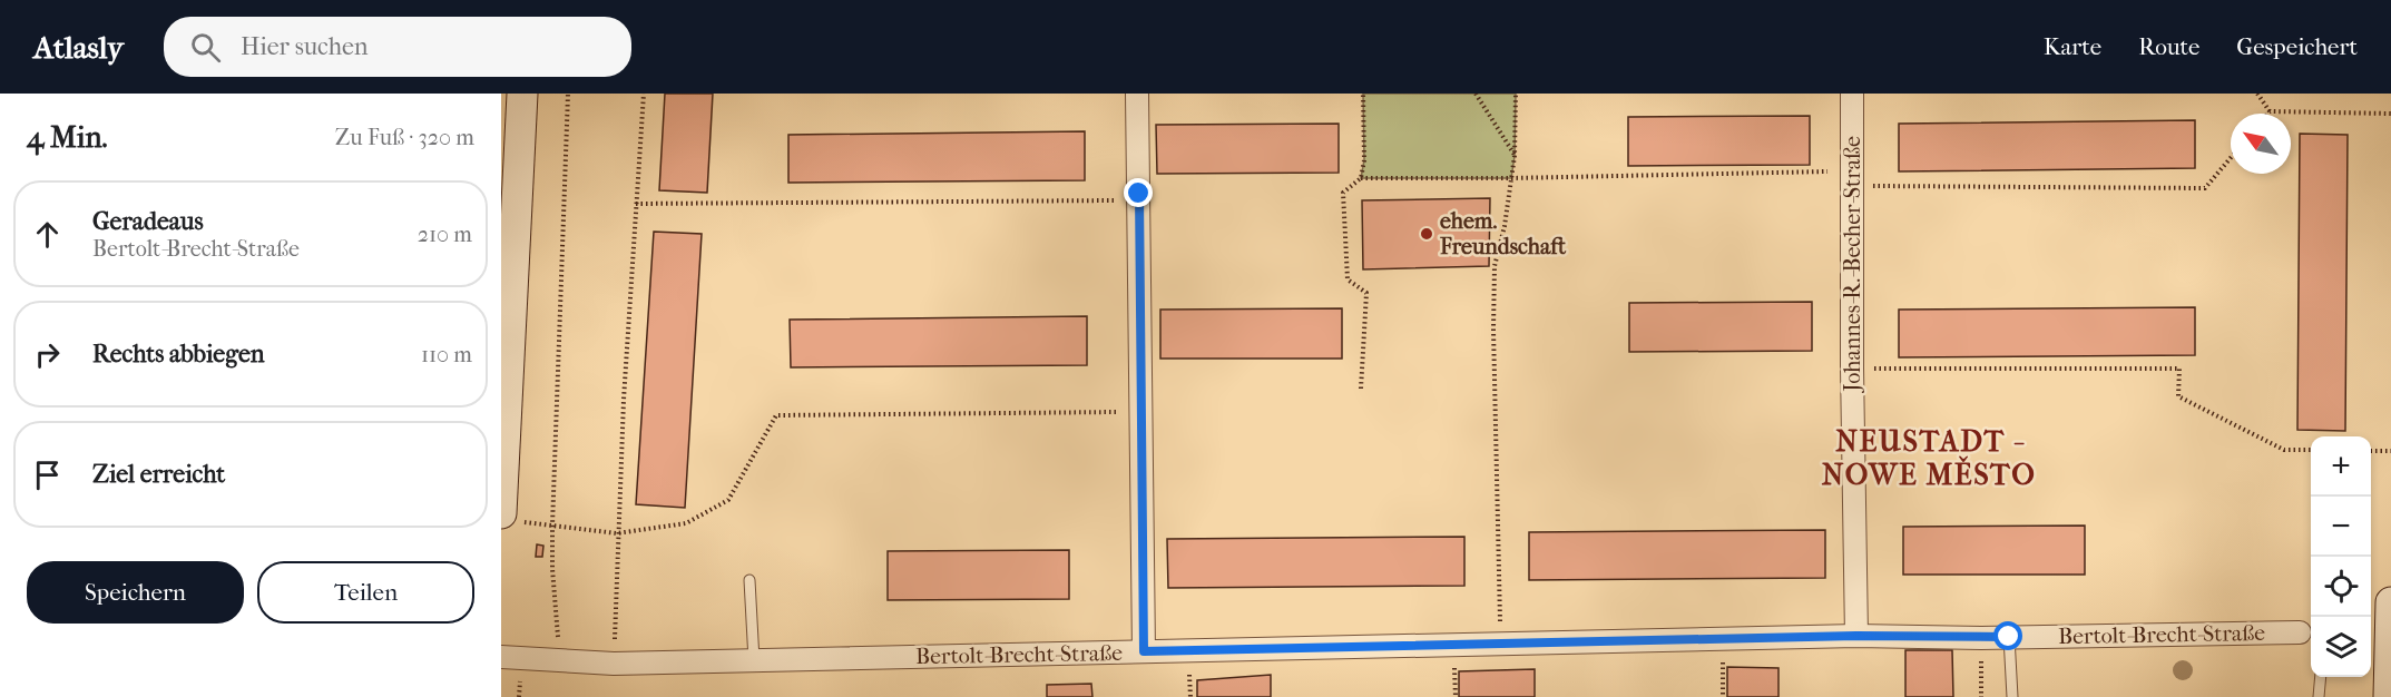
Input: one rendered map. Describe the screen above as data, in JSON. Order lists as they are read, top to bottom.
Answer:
{
  "streets": {
    "street": ["Johannes-R.-Becher-Straße", "Bertolt-Brecht-Straße"]
  },
  "crossings": [
    ["Johannes-R.-Becher-Straße", "Bertolt-Brecht-Straße"]
  ],
  "districts": ["NEUSTADT - NOWE MĚSTO"],
  "places": ["ehem. Freundschaft"],
  "north": "top left",
  "page": {
    "header": "Atlasly",
    "search": "Hier suchen",
    "nav": ["Karte", "Route", "Gespeichert"],
    "heading": ["4 Min.", "Zu Fuß · 320 m"],
    "list": [
      ["Geradeaus", "Bertolt-Brecht-Straße", "210 m"],
      ["Rechts abbiegen", "110 m"],
      "Ziel erreicht"
    ],
    "map_buttons": ["+", "−"],
    "buttons": ["Speichern", "Teilen"]
  }
}
